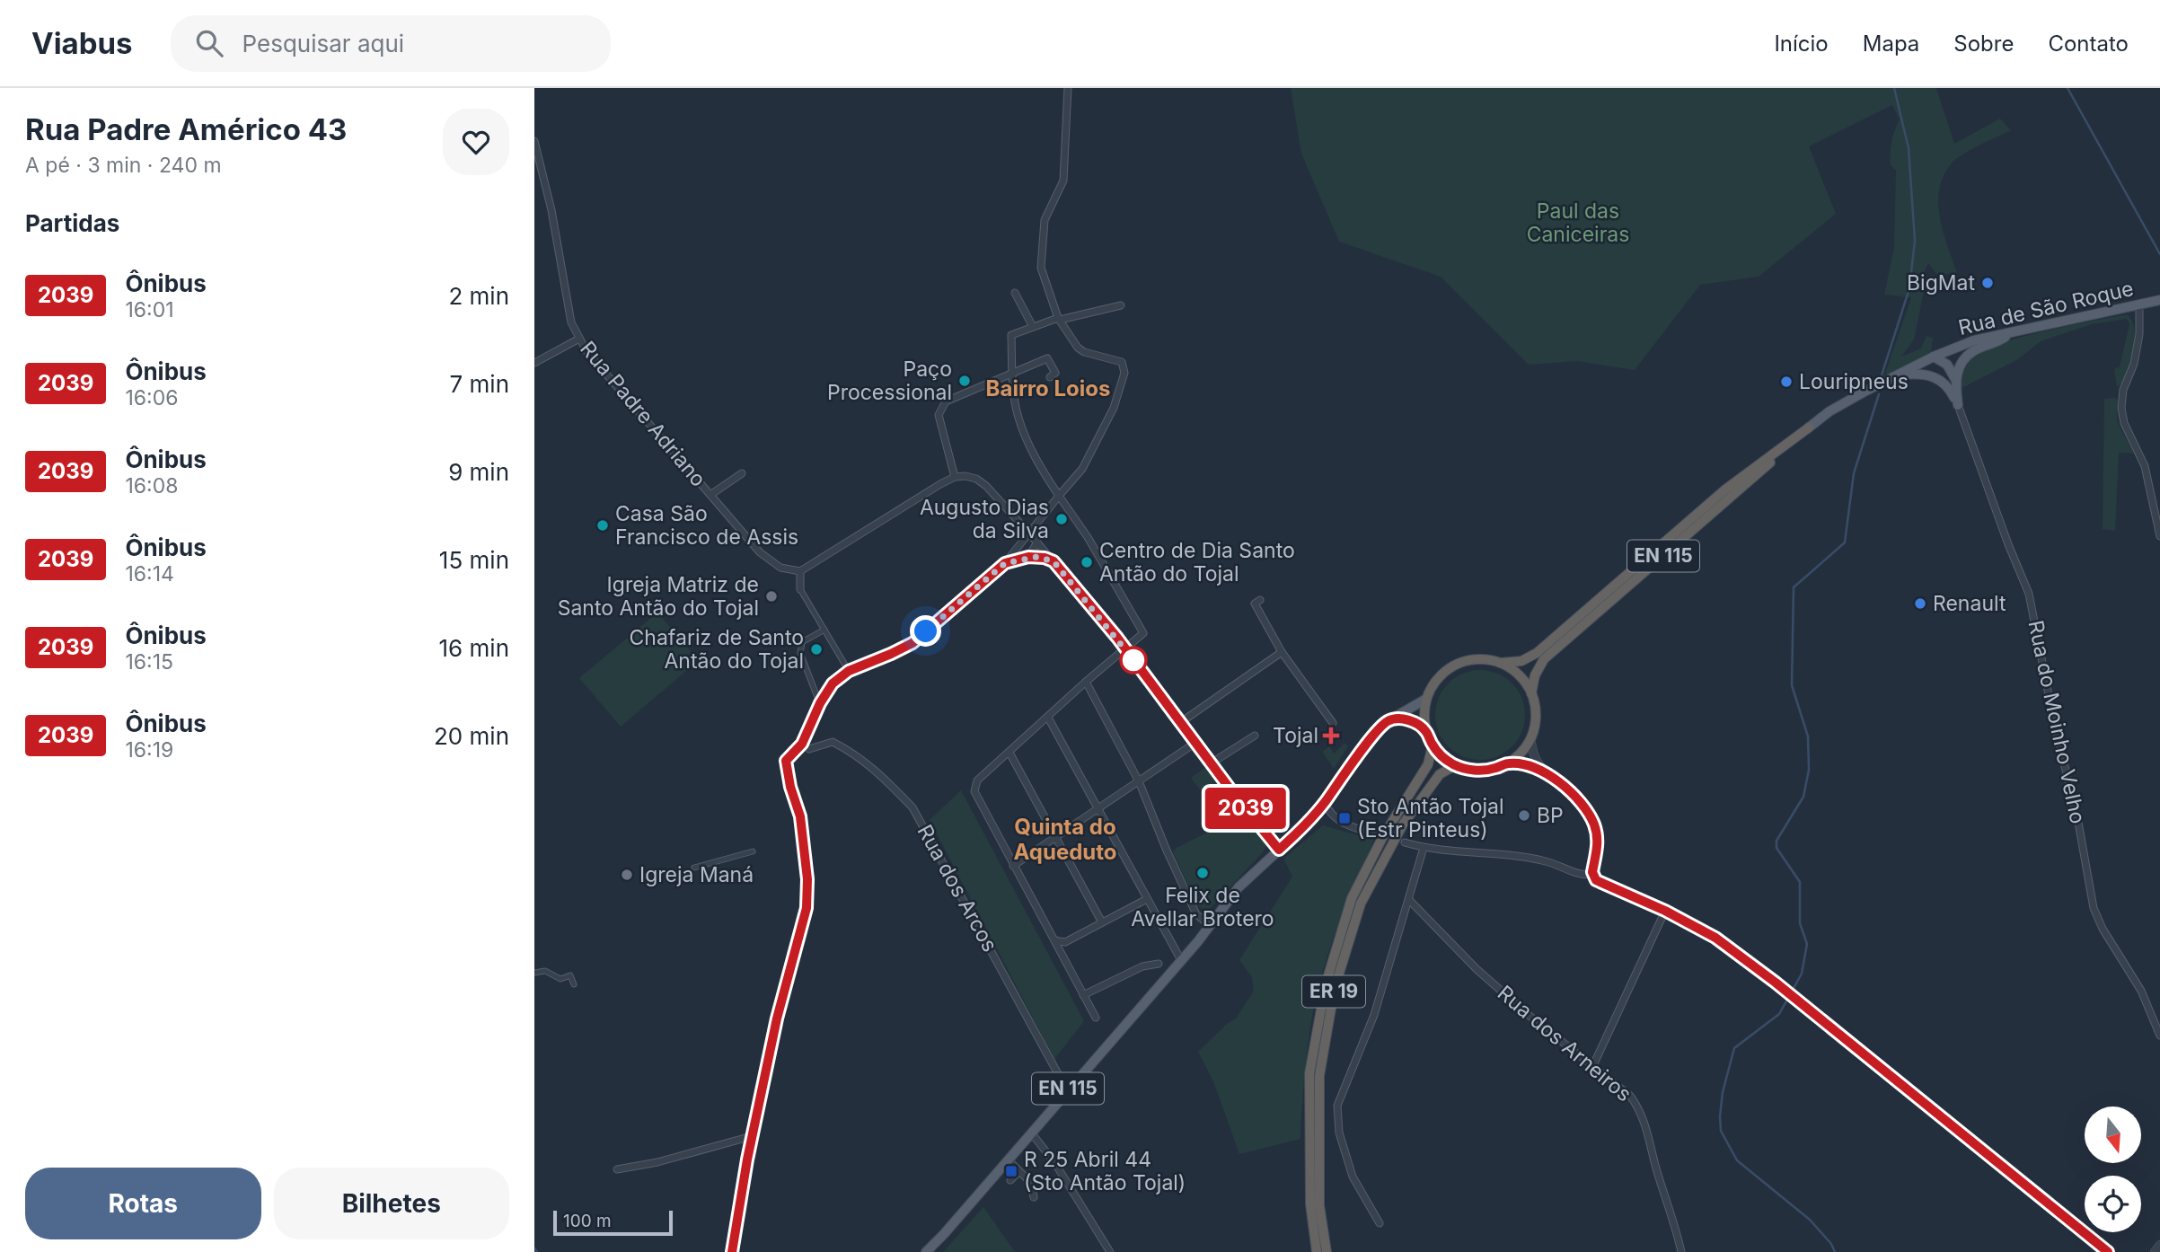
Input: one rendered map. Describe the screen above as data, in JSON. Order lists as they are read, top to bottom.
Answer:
{
  "streets": {
    "highway": ["Rua de São Roque", "EN 115", "ER 19"],
    "street": [
      "Rua Padre Adriano",
      "Rua do Moinho Velho",
      "Rua dos Arcos",
      "Rua dos Arneiros"
    ]
  },
  "crossings": [
    ["Rua de São Roque", "EN 115"],
    ["Rua de São Roque", "ER 19"],
    ["EN 115", "Rua dos Arcos"],
    ["EN 115", "ER 19"]
  ],
  "districts": ["Bairro Loios", "Quinta do Aqueduto"],
  "parks": ["Paul das Caniceiras"],
  "places": {
    "other": [
      "BigMat",
      "Paço Processional",
      "Louripneus",
      "Augusto Dias da Silva",
      "Casa São Francisco de Assis",
      "Centro de Dia Santo Antão do Tojal",
      "Igreja Matriz de Santo Antão do Tojal",
      "Renault",
      "Chafariz de Santo Antão do Tojal",
      "BP",
      "Felix de Avellar Brotero",
      "Igreja Maná"
    ],
    "health": ["Tojal"],
    "transit": ["Sto Antão Tojal (Estr Pinteus)", "R 25 Abril 44 (Sto Antão Tojal)"]
  },
  "lines": ["bus line 2039"],
  "scale_bar": "100 m",
  "north": "bottom",
  "page": {
    "header": "Viabus",
    "search": "Pesquisar aqui",
    "nav": [
      "Início",
      "Mapa",
      "Sobre",
      "Contato"
    ],
    "heading": [
      ["Rua Padre Américo 43", "A pé · 3 min · 240 m"],
      "Partidas"
    ],
    "on_map": "2039",
    "list": [
      {
        "mark": "2039",
        "name": "Ônibus",
        "note": "16:01",
        "value": "2 min"
      },
      {
        "mark": "2039",
        "name": "Ônibus",
        "note": "16:06",
        "value": "7 min"
      },
      {
        "mark": "2039",
        "name": "Ônibus",
        "note": "16:08",
        "value": "9 min"
      },
      {
        "mark": "2039",
        "name": "Ônibus",
        "note": "16:14",
        "value": "15 min"
      },
      {
        "mark": "2039",
        "name": "Ônibus",
        "note": "16:15",
        "value": "16 min"
      },
      {
        "mark": "2039",
        "name": "Ônibus",
        "note": "16:19",
        "value": "20 min"
      }
    ],
    "buttons": ["Rotas", "Bilhetes"],
    "scale": "100 m"
  }
}
